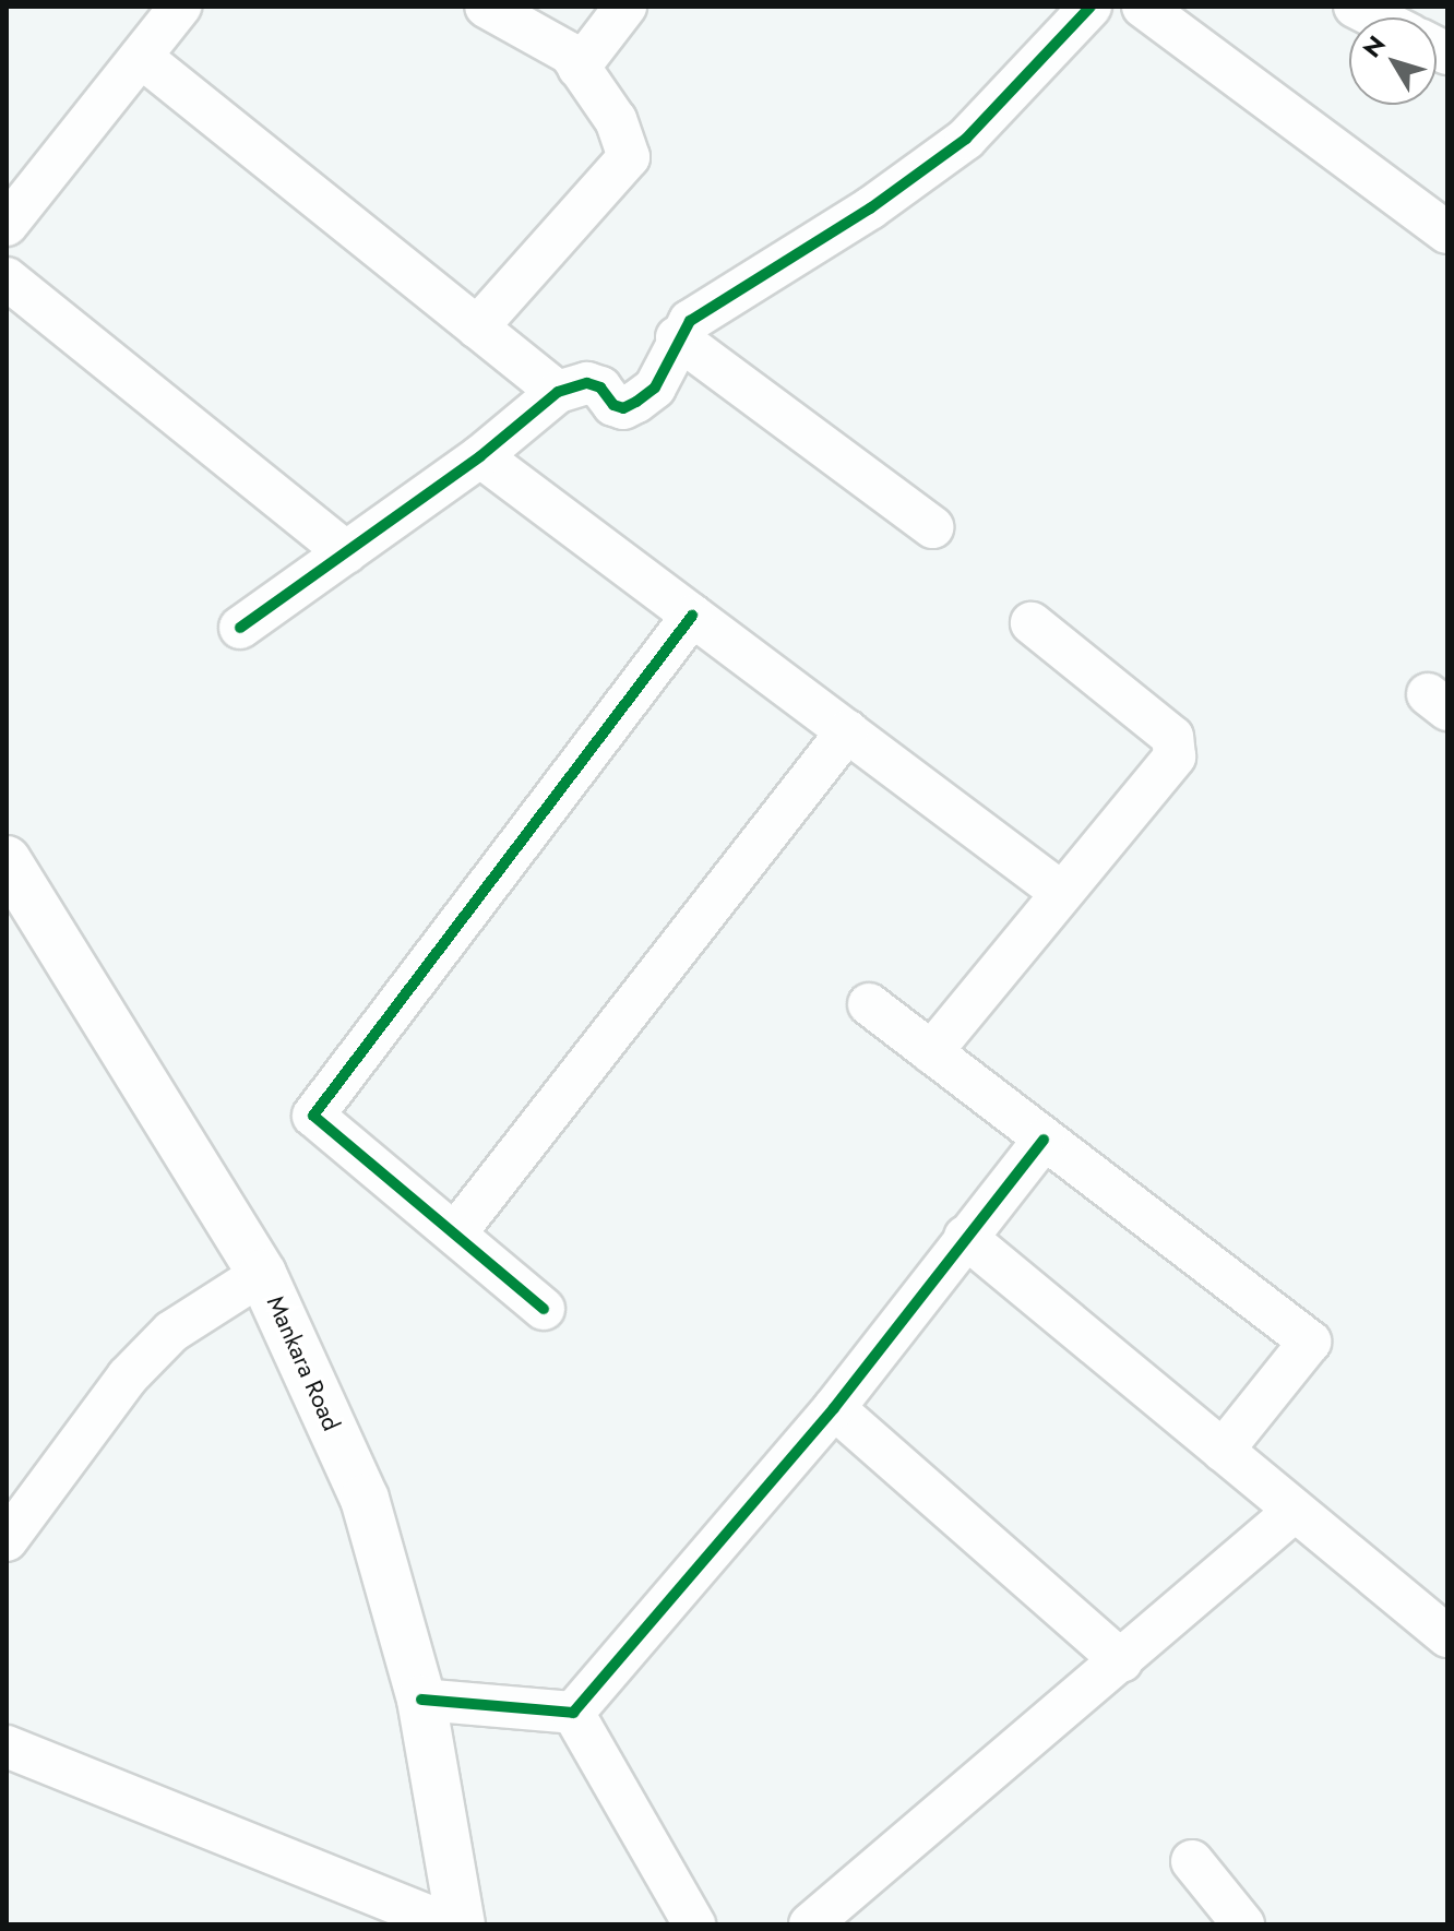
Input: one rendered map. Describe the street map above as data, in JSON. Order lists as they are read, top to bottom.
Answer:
{
  "streets": {
    "main road": ["Mankara Road"]
  },
  "north": "top left"
}
